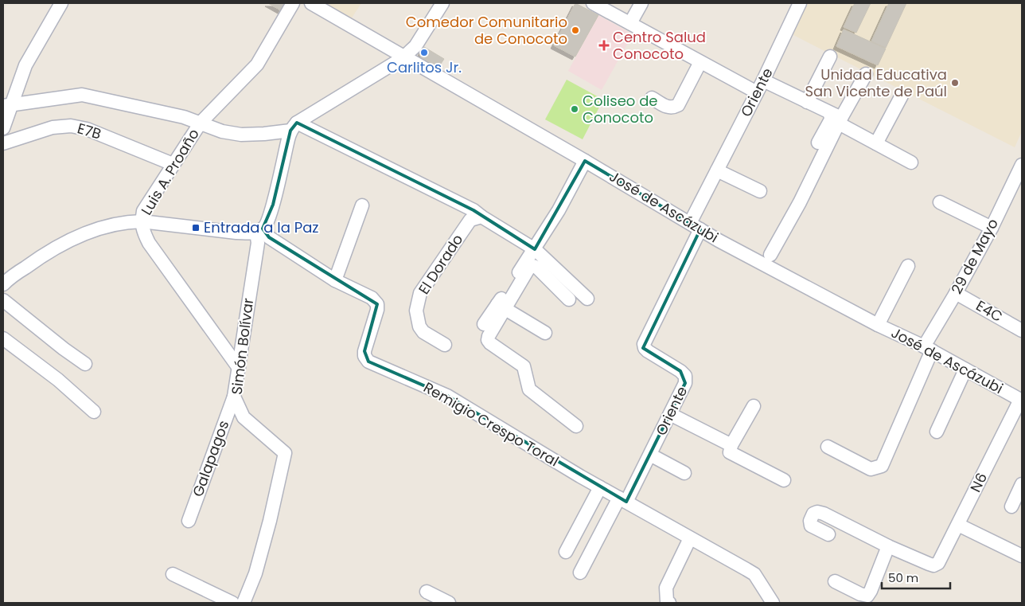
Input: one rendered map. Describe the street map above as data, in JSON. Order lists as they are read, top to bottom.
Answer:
{
  "streets": {
    "street": [
      "Oriente",
      "E7B",
      "Luis A. Proaño",
      "José de Ascázubi",
      "29 de Mayo",
      "El Dorado",
      "E4C",
      "Simón Bolívar",
      "Remigio Crespo Toral",
      "Galapagos",
      "N6"
    ]
  },
  "crossings": [
    ["Oriente", "José de Ascázubi"],
    ["Oriente", "Remigio Crespo Toral"],
    ["E7B", "Luis A. Proaño"],
    ["Luis A. Proaño", "Simón Bolívar"],
    ["José de Ascázubi", "29 de Mayo"],
    ["José de Ascázubi", "N6"],
    ["29 de Mayo", "E4C"],
    ["Simón Bolívar", "Remigio Crespo Toral"],
    ["Simón Bolívar", "Galapagos"]
  ],
  "places": {
    "other": [
      "Comedor Comunitario de Conocoto",
      "Carlitos Jr.",
      "Unidad Educativa San Vicente de Paúl",
      "Coliseo de Conocoto"
    ],
    "health": ["Centro Salud Conocoto"],
    "transit": ["Entrada a la Paz"]
  },
  "scale_bar": "50 m"
}
